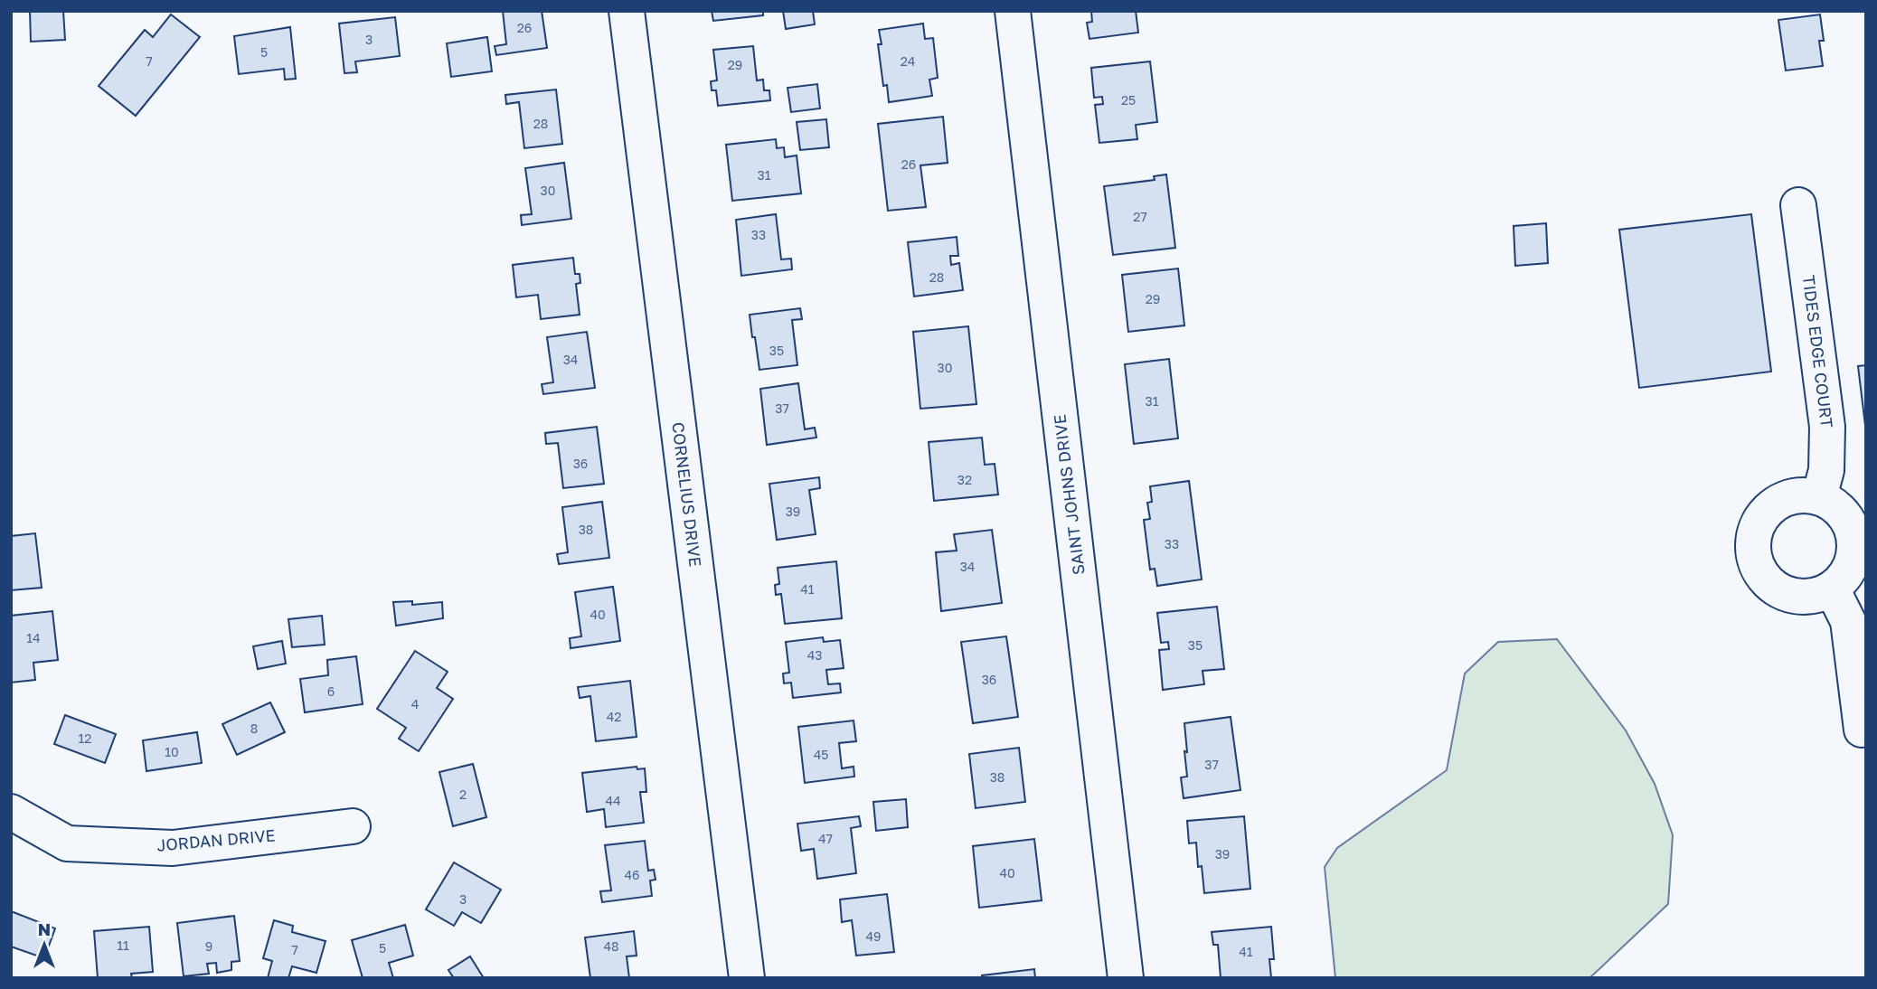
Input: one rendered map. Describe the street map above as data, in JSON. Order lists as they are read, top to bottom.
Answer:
{
  "streets": {
    "street": [
      "TIDES EDGE COURT",
      "CORNELIUS DRIVE",
      "SAINT JOHNS DRIVE",
      "JORDAN DRIVE"
    ]
  },
  "house_numbers": [
    "26",
    "3",
    "5",
    "7",
    "24",
    "29",
    "25",
    "28",
    "26",
    "31",
    "30",
    "27",
    "33",
    "28",
    "29",
    "35",
    "34",
    "30",
    "31",
    "37",
    "36",
    "32",
    "39",
    "38",
    "33",
    "34",
    "41",
    "40",
    "14",
    "35",
    "43",
    "36",
    "6",
    "4",
    "42",
    "8",
    "12",
    "10",
    "45",
    "37",
    "38",
    "2",
    "44",
    "47",
    "39",
    "40",
    "46",
    "3",
    "49",
    "11",
    "9",
    "48",
    "5",
    "7",
    "41"
  ],
  "north": "top"
}
